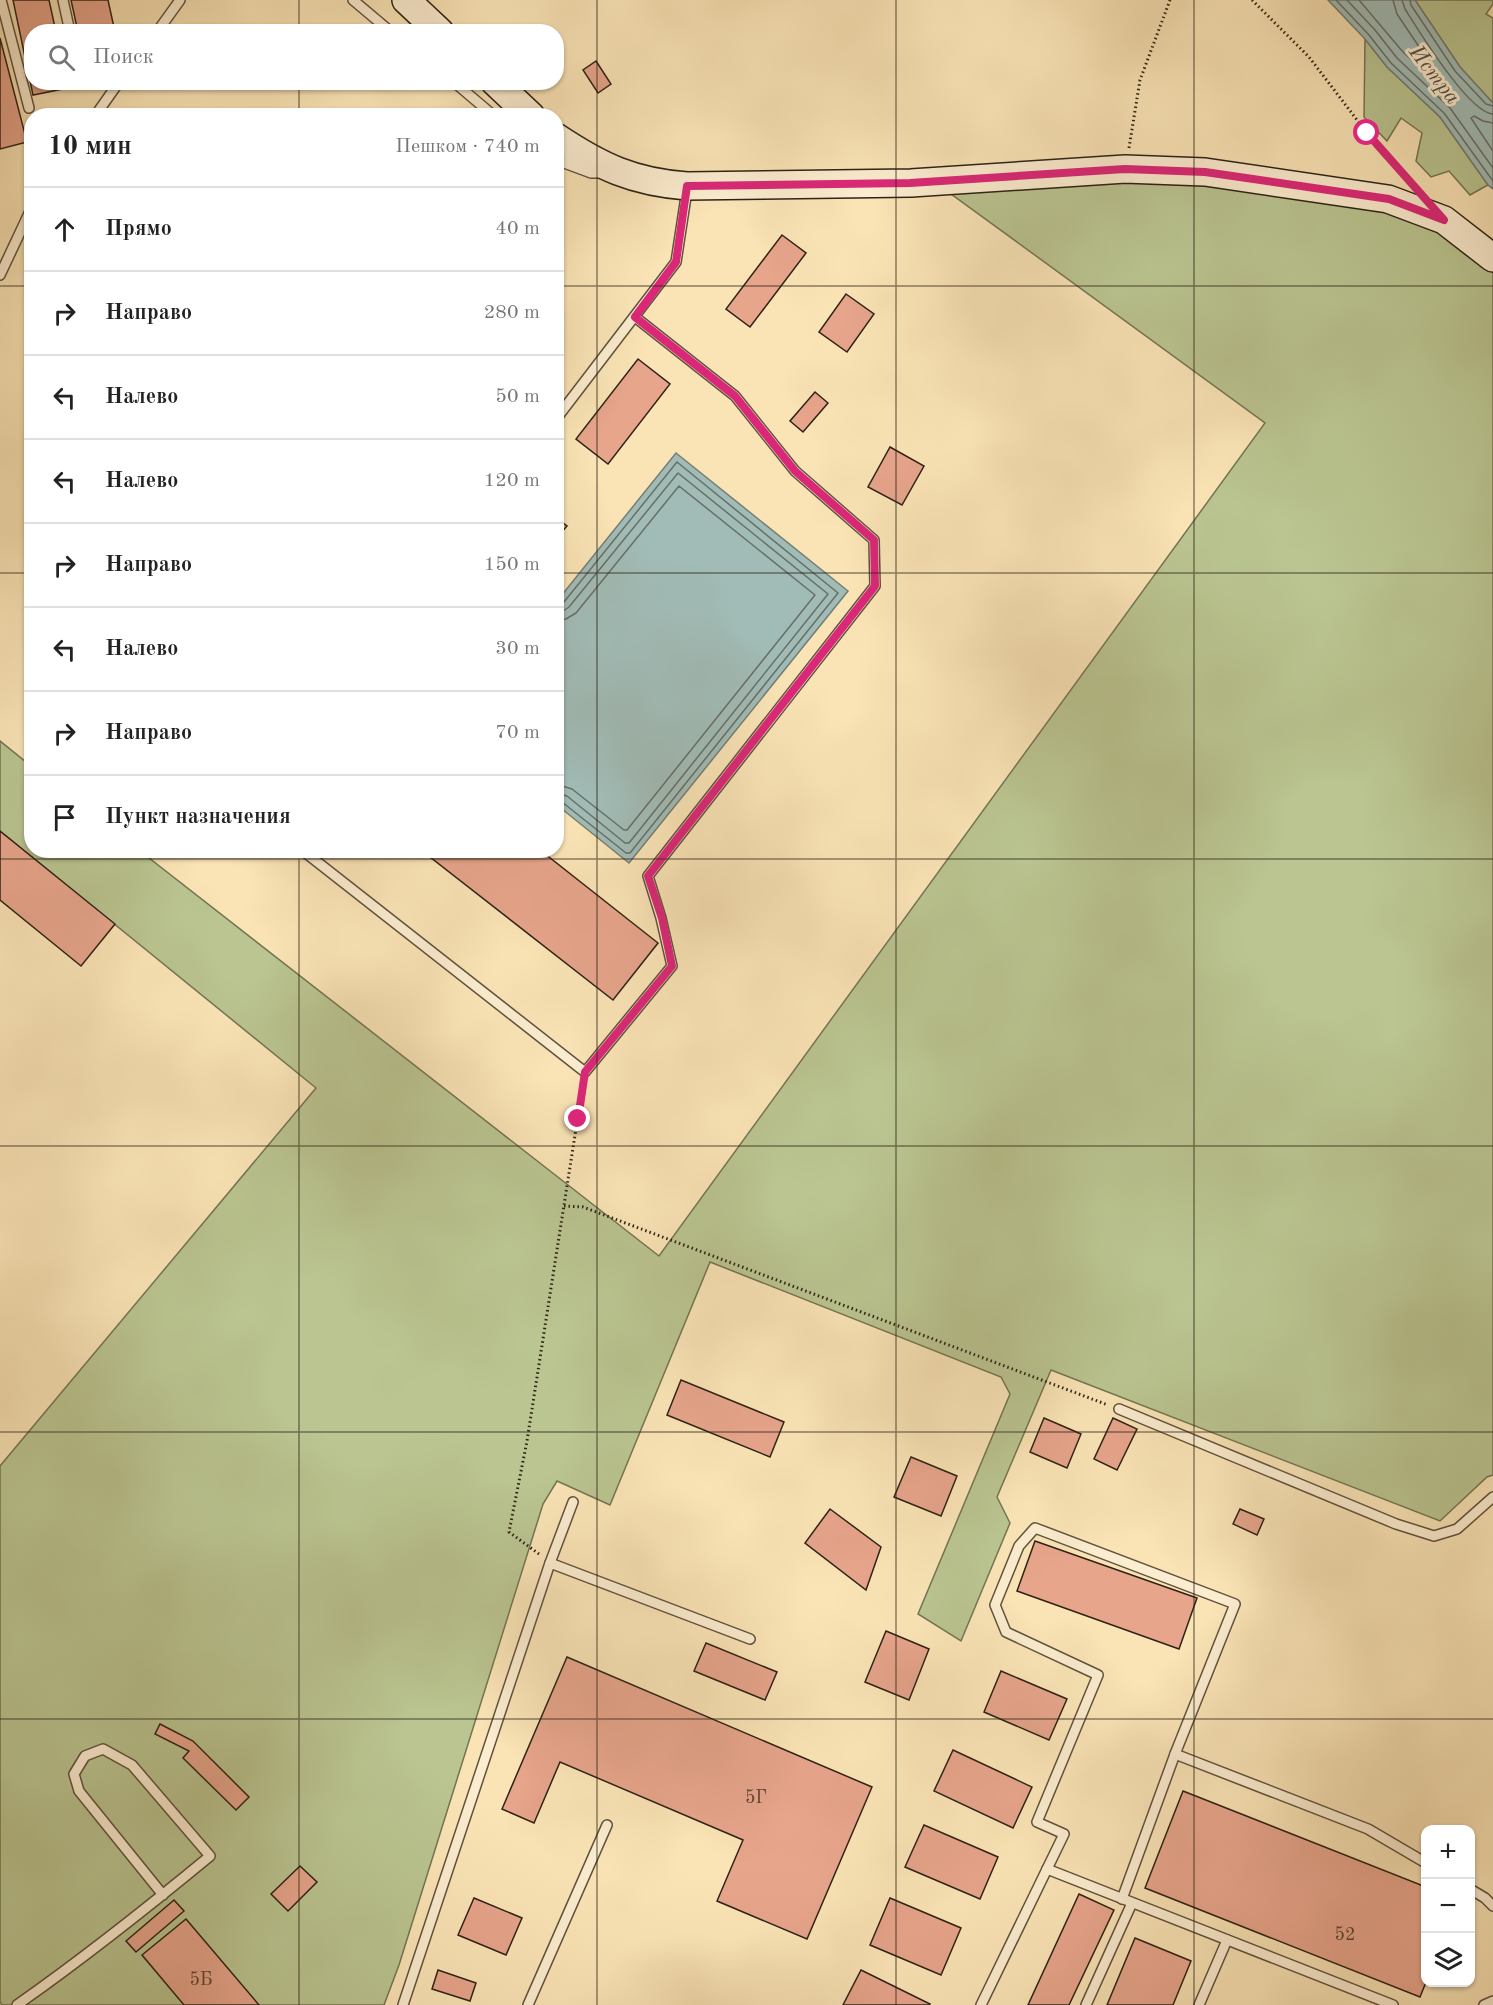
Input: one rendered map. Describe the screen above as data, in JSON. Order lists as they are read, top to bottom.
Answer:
{
  "water": ["Истра"],
  "house_numbers": ["5Г", "52", "5Б"],
  "page": {
    "search": "Поиск",
    "heading": ["10 мин", "Пешком · 740 m"],
    "list": [
      ["Прямо", "40 m"],
      ["Направо", "280 m"],
      ["Налево", "50 m"],
      ["Налево", "120 m"],
      ["Направо", "150 m"],
      ["Налево", "30 m"],
      ["Направо", "70 m"],
      "Пункт назначения"
    ],
    "map_buttons": ["+", "−"]
  }
}
